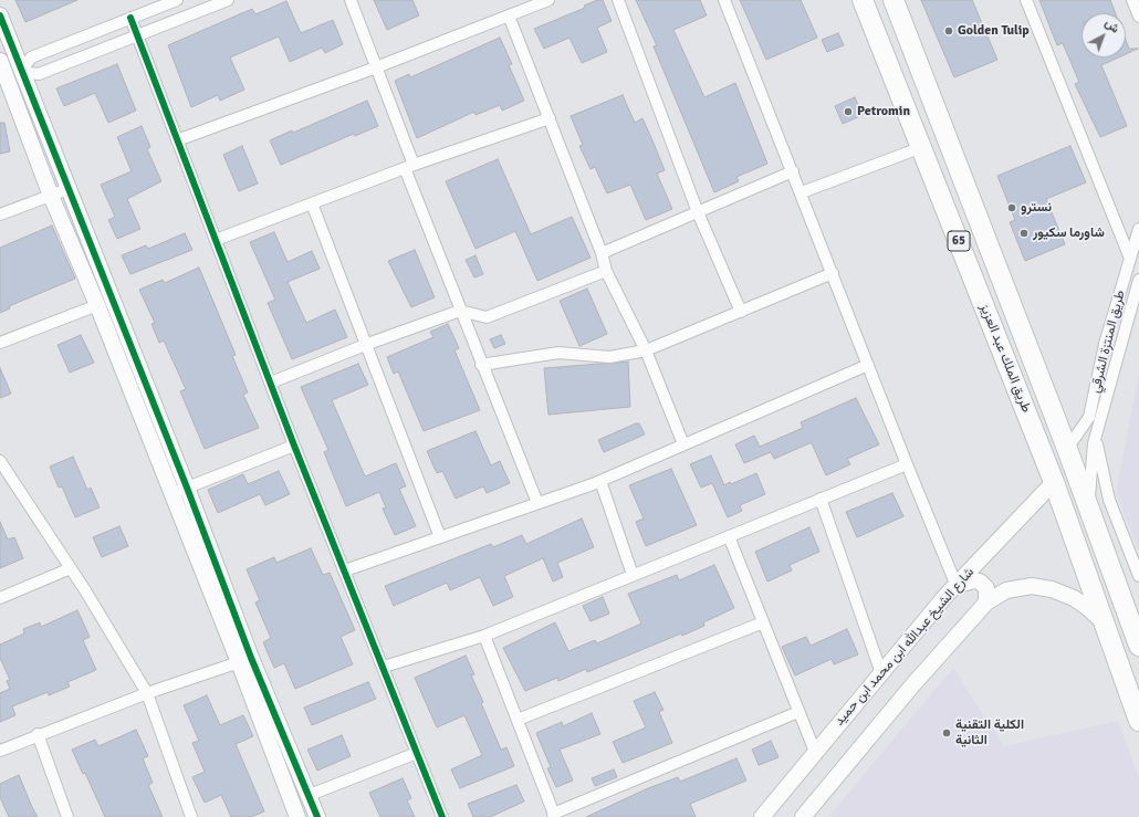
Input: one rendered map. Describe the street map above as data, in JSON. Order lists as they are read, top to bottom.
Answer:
{
  "streets": {
    "highway": ["65", "طريق الملك عبد العزيز"],
    "street": ["طريق المنتزة الشرقي", "شارع الشيخ عبدالله ابن محمد ابن حميد"]
  },
  "crossings": [
    ["طريق المنتزة الشرقي", "طريق الملك عبد العزيز"],
    ["طريق الملك عبد العزيز", "شارع الشيخ عبدالله ابن محمد ابن حميد"]
  ],
  "places": [
    "Golden Tulip",
    "Petromin",
    "نسترو",
    "شاورما سكيور",
    "الكلية التقنية الثانية"
  ],
  "north": "top right"
}
